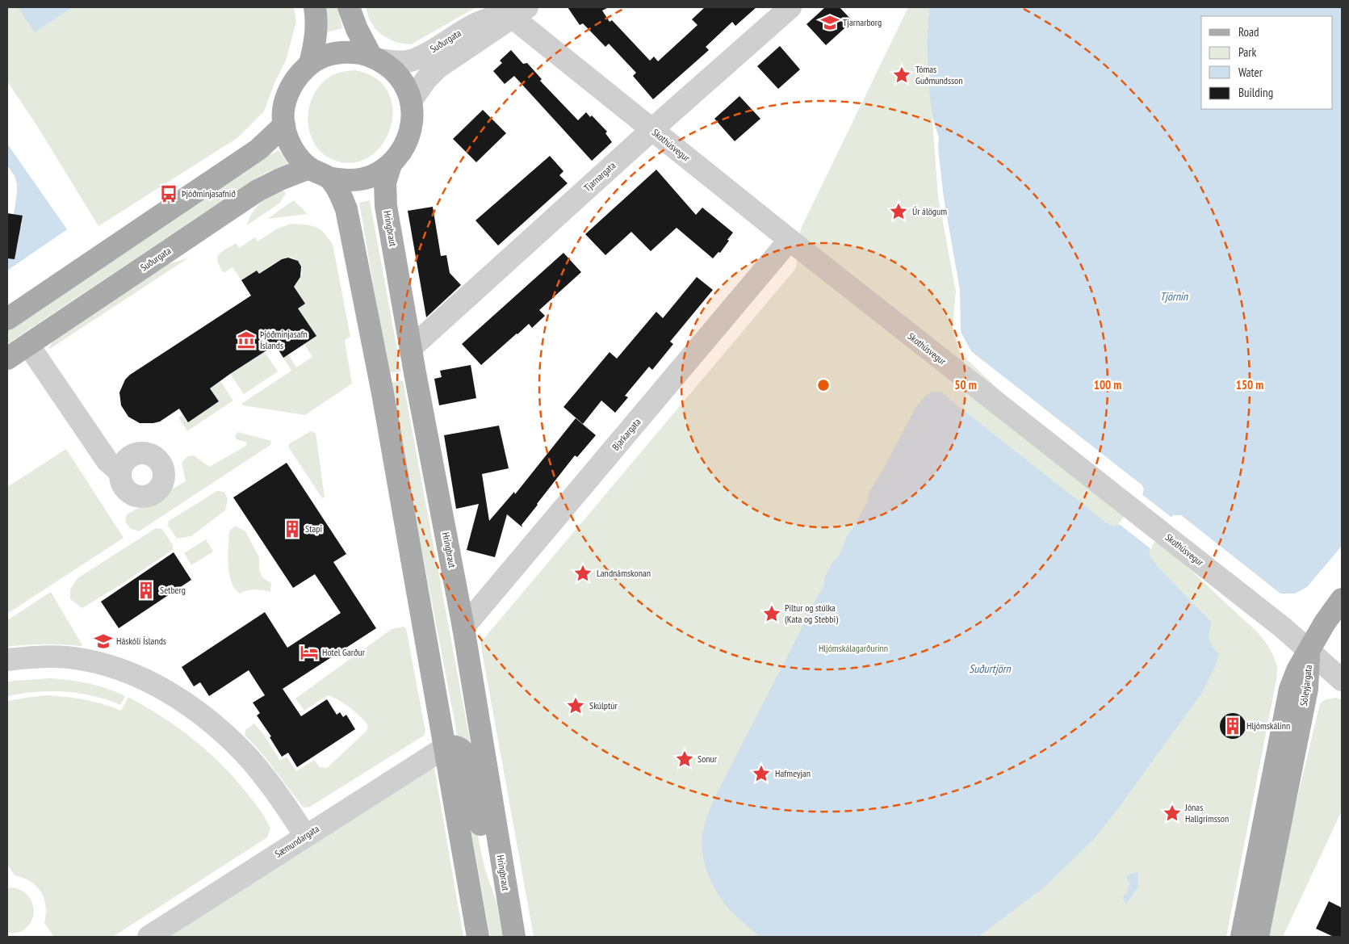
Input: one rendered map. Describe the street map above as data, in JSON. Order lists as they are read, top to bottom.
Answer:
{
  "streets": {
    "main road": ["Suðurgata", "Hringbraut", "Sóleyjargata"],
    "street": [
      "Skothúsvegur",
      "Tjarnargata",
      "Bjarkargata",
      "Sæmundargata"
    ]
  },
  "crossings": [
    ["Suðurgata", "Skothúsvegur"],
    ["Suðurgata", "Hringbraut"],
    ["Skothúsvegur", "Tjarnargata"],
    ["Skothúsvegur", "Bjarkargata"],
    ["Skothúsvegur", "Sóleyjargata"],
    ["Tjarnargata", "Hringbraut"],
    ["Hringbraut", "Bjarkargata"]
  ],
  "water": ["Tjörnin", "Suðurtjörn"],
  "parks": ["Hljómskálagarðurinn"],
  "places": {
    "school or university": ["Tjarnarborg", "Háskóli Íslands"],
    "place": [
      "Tómas Guðmundsson",
      "Úr álögum",
      "Landnámskonan",
      "Piltur og stúlka (Kata og Stebbi)",
      "Skúlptúr",
      "Sonur",
      "Hafmeyjan",
      "Jónas Hallgrímsson"
    ],
    "bus stop": ["Þjóðminjasafnið"],
    "museum": ["Þjóðminjasafn Íslands"],
    "building": ["Stapi", "Setberg", "Hljómskálinn"],
    "hotel": ["Hotel Garður"]
  },
  "legend": [
    "Road",
    "Park",
    "Water",
    "Building"
  ],
  "rings": ["50 m", "100 m", "150 m"]
}
